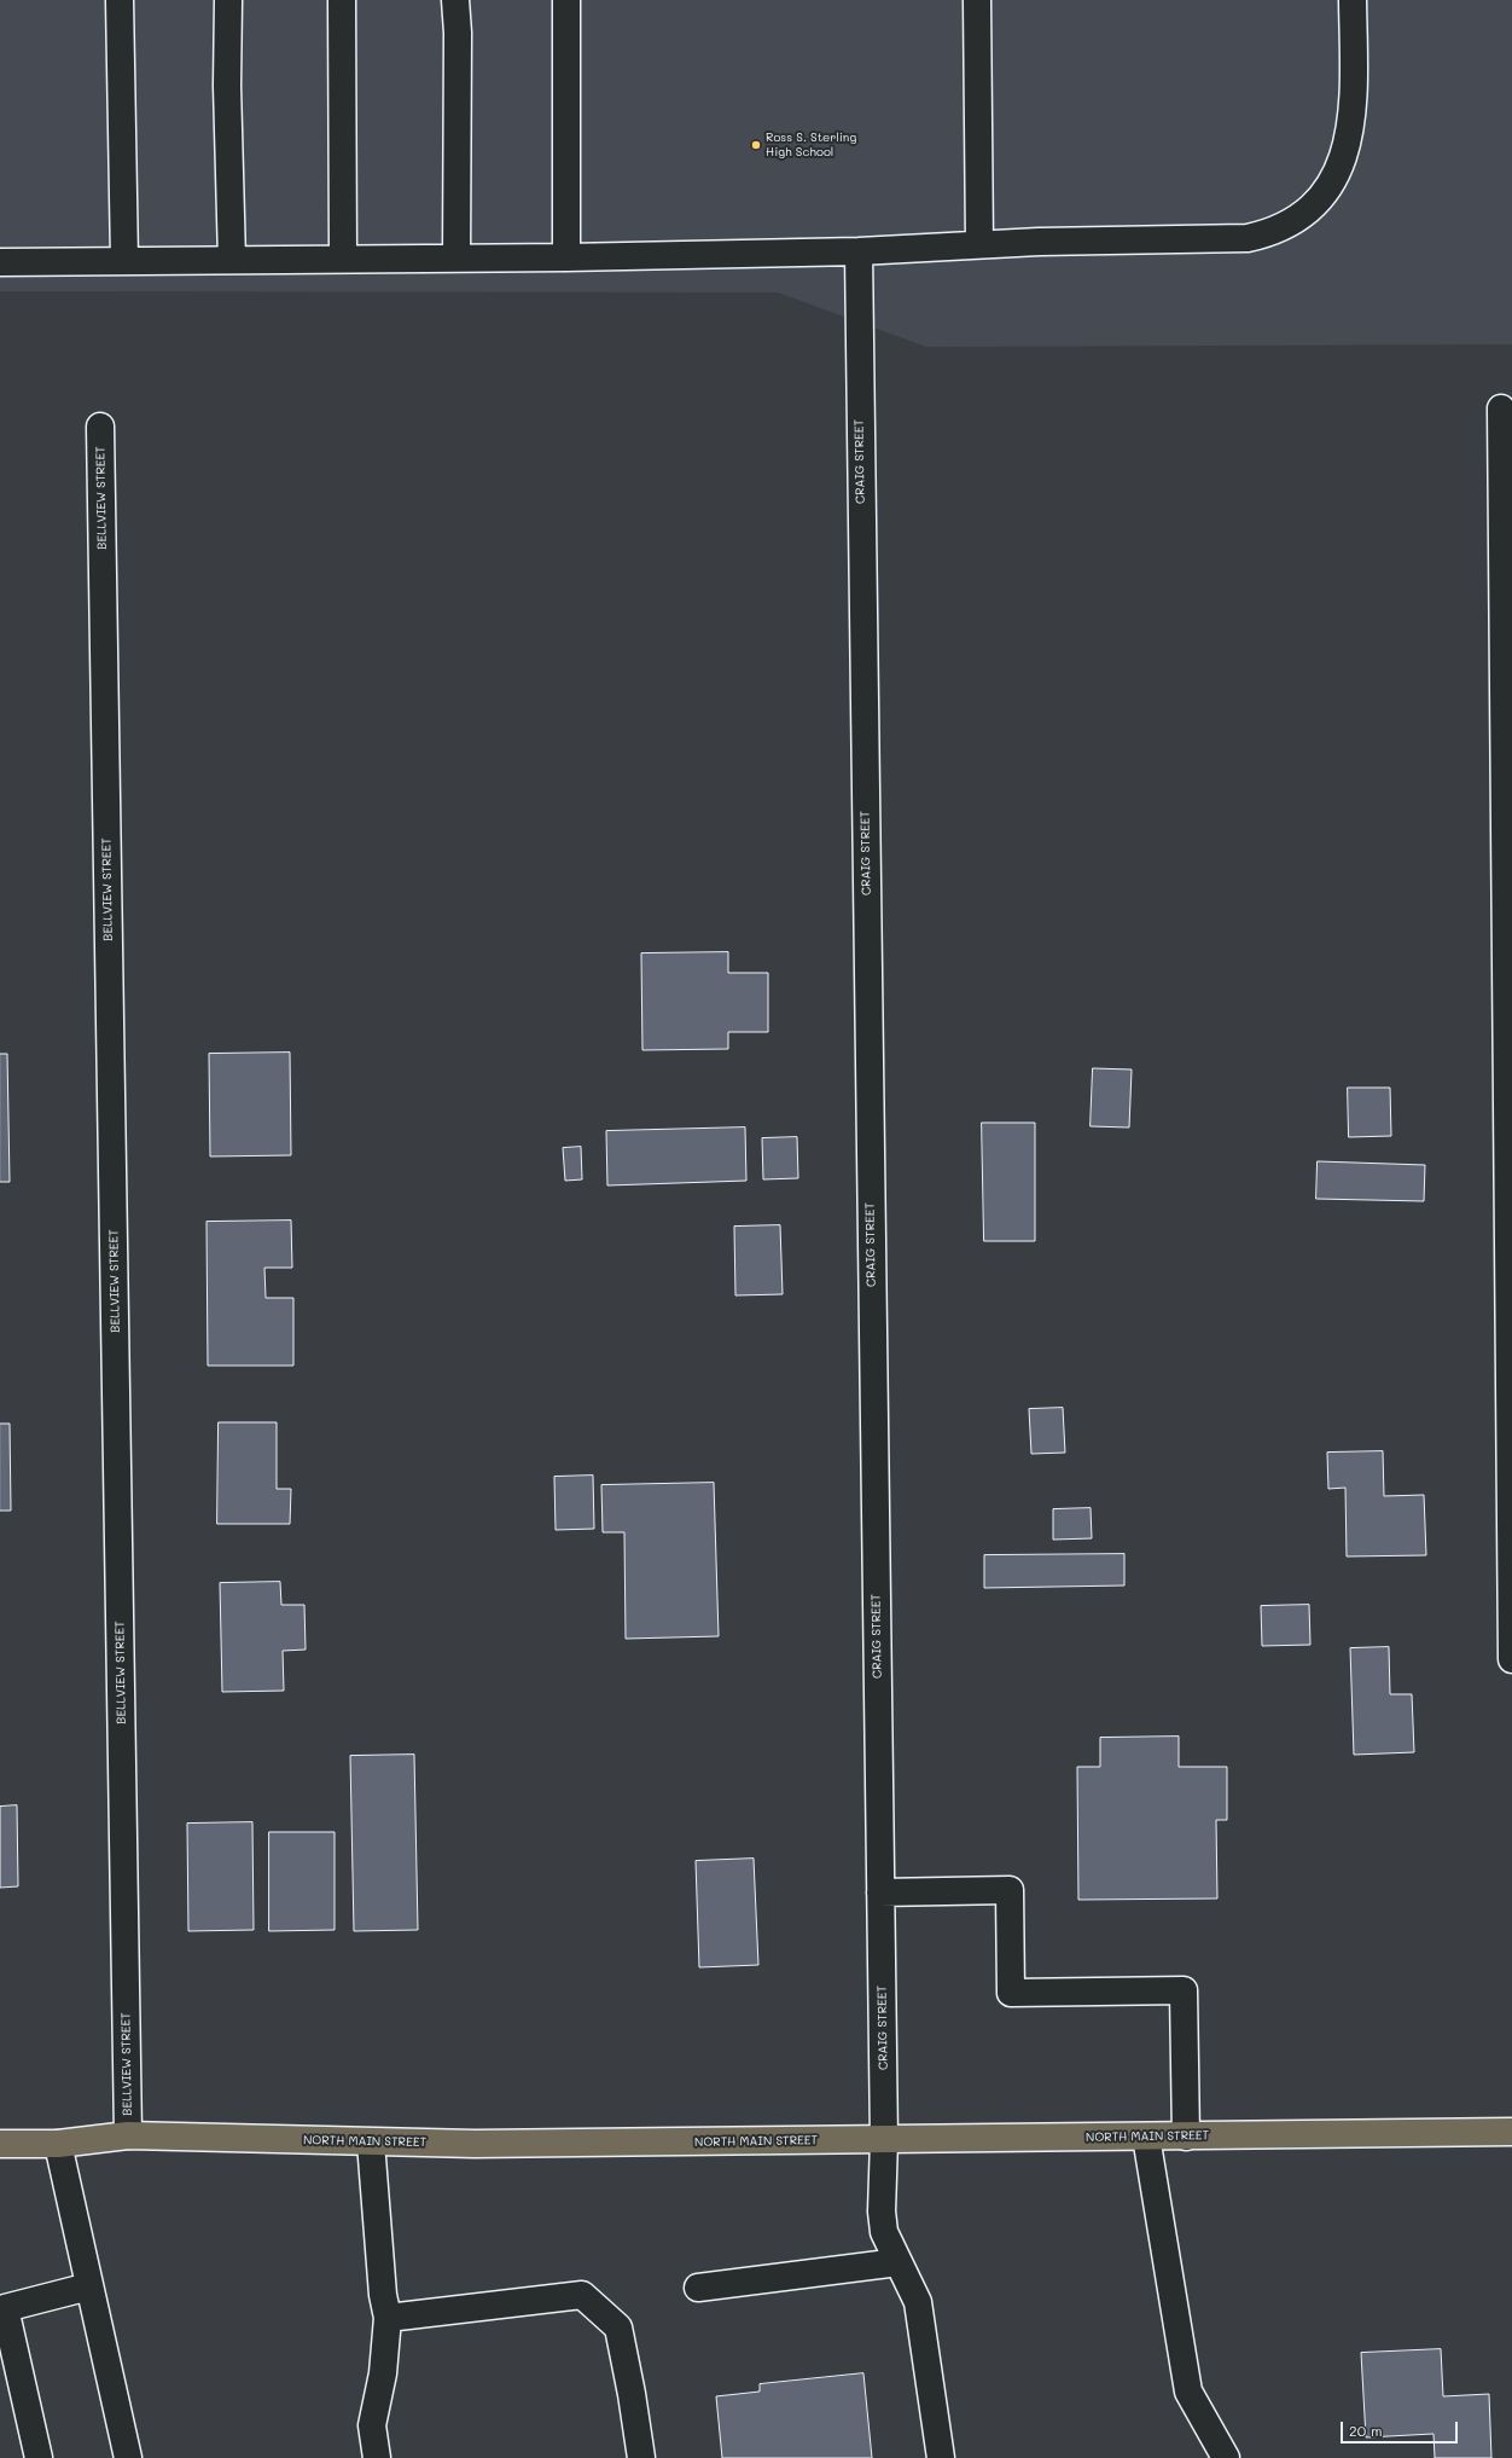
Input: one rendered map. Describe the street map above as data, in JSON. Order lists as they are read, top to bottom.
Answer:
{
  "streets": {
    "main road": ["NORTH MAIN STREET"],
    "street": ["CRAIG STREET", "BELLVIEW STREET"]
  },
  "crossings": [
    ["CRAIG STREET", "NORTH MAIN STREET"],
    ["BELLVIEW STREET", "NORTH MAIN STREET"]
  ],
  "places": ["Ross S. Sterling High School"],
  "scale_bar": "20 m"
}
